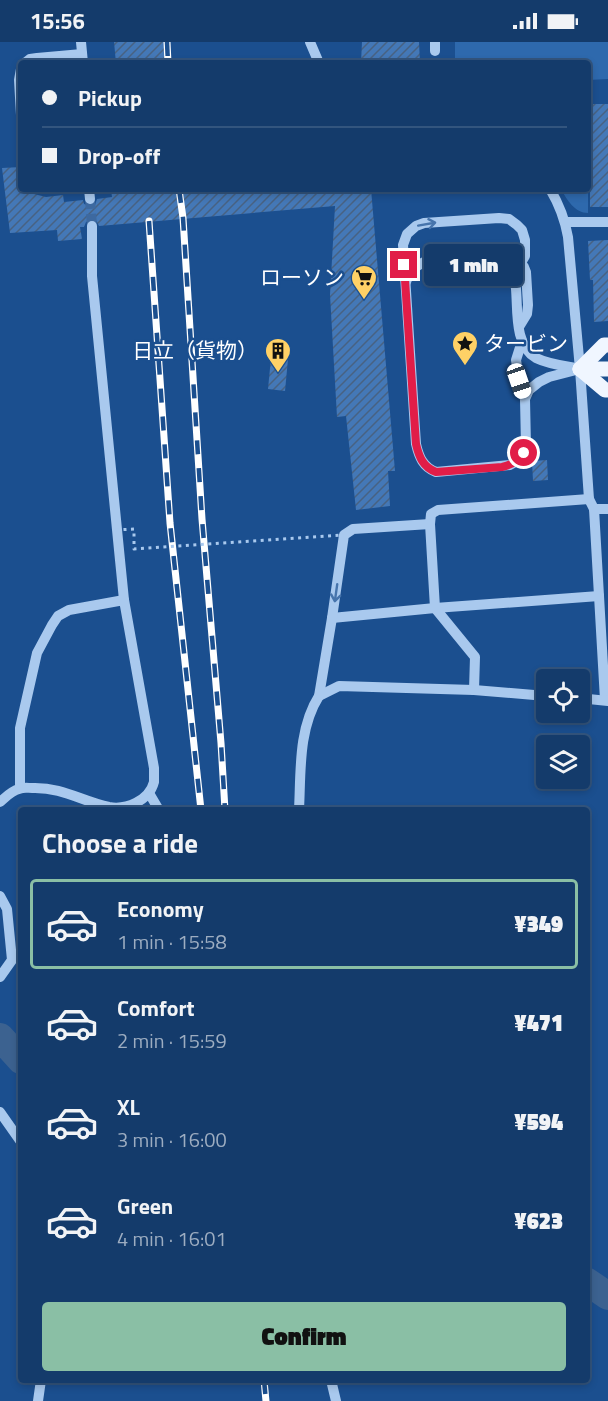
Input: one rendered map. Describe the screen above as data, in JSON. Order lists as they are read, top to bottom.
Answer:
{
  "places": {
    "supermarket": ["ローソン"],
    "place": ["タービン"],
    "building": ["日立（貨物）"]
  },
  "page": {
    "status": "15:56",
    "banner": ["Pickup", "Drop-off"],
    "bubble": "1 min",
    "heading": "Choose a ride",
    "list": [
      {
        "name": "Economy",
        "note": "1 min · 15:58",
        "value": "¥349"
      },
      {
        "name": "Comfort",
        "note": "2 min · 15:59",
        "value": "¥471"
      },
      {
        "name": "XL",
        "note": "3 min · 16:00",
        "value": "¥594"
      },
      {
        "name": "Green",
        "note": "4 min · 16:01",
        "value": "¥623"
      }
    ],
    "buttons": "Confirm"
  }
}
